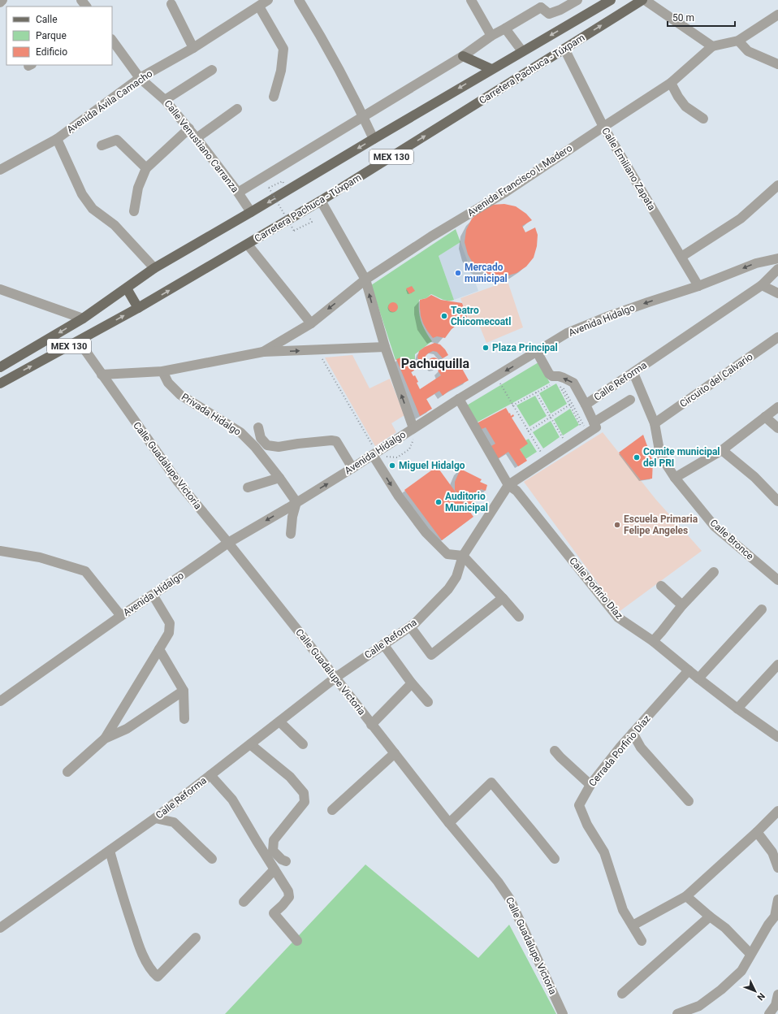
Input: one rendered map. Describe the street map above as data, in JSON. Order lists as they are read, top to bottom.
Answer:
{
  "streets": {
    "main road": ["Carretera Pachuca - Túxpam", "MEX 130"],
    "street": [
      "Avenida Ávila Camacho",
      "Calle Venustiano Carranza",
      "Calle Emiliano Zapata",
      "Avenida Francisco I. Madero",
      "Avenida Hidalgo",
      "Circuito del Calvario",
      "Calle Reforma",
      "Privada Hidalgo",
      "Calle Guadalupe Victoria",
      "Calle Bronce",
      "Calle Porfirio Díaz",
      "Cerrada Porfirio Díaz"
    ]
  },
  "crossings": [
    ["Carretera Pachuca - Túxpam", "Calle Venustiano Carranza"],
    ["Carretera Pachuca - Túxpam", "Calle Emiliano Zapata"],
    ["Carretera Pachuca - Túxpam", "Calle Guadalupe Victoria"],
    ["Avenida Ávila Camacho", "Calle Venustiano Carranza"],
    ["Calle Emiliano Zapata", "Avenida Francisco I. Madero"],
    ["Calle Emiliano Zapata", "Avenida Hidalgo"],
    ["Avenida Hidalgo", "Privada Hidalgo"],
    ["Avenida Hidalgo", "Calle Guadalupe Victoria"],
    ["Avenida Hidalgo", "Calle Porfirio Díaz"],
    ["Circuito del Calvario", "Calle Bronce"],
    ["Calle Reforma", "Calle Guadalupe Victoria"],
    ["Calle Reforma", "Calle Bronce"],
    ["Calle Reforma", "Calle Porfirio Díaz"],
    ["Calle Porfirio Díaz", "Cerrada Porfirio Díaz"]
  ],
  "districts": ["Pachuquilla"],
  "places": [
    "Mercado municipal",
    "Teatro Chicomecoatl",
    "Plaza Principal",
    "Comite municipal del PRI",
    "Miguel Hidalgo",
    "Auditorio Municipal",
    "Escuela Primaria Felipe Angeles"
  ],
  "legend": ["Calle", "Parque", "Edificio"],
  "scale_bar": "50 m",
  "north": "bottom right"
}
